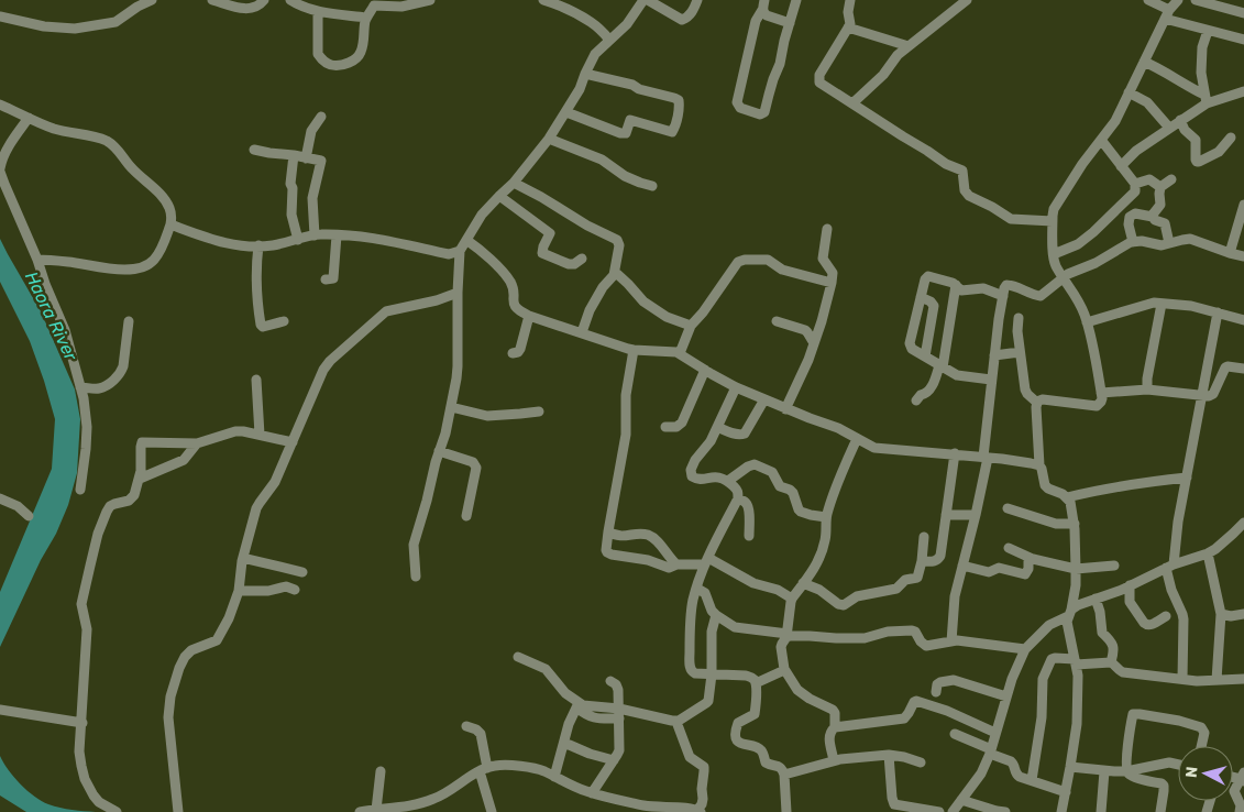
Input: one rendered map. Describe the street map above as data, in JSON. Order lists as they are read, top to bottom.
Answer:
{
  "water": ["Haora River"],
  "north": "left"
}
